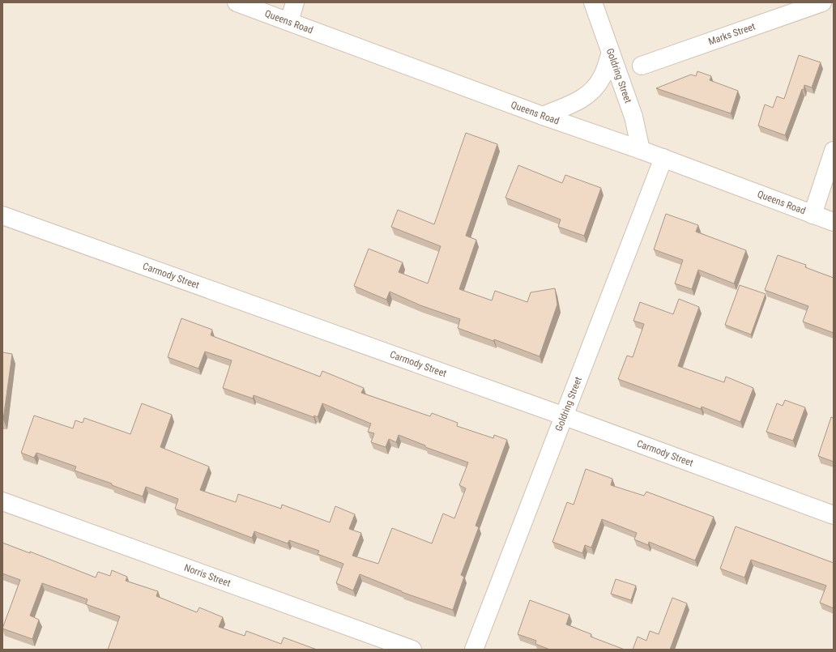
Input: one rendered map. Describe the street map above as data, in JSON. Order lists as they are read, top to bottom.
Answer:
{
  "streets": {
    "street": [
      "Queens Road",
      "Marks Street",
      "Goldring Street",
      "Carmody Street",
      "Norris Street"
    ]
  },
  "crossings": [
    ["Queens Road", "Goldring Street"],
    ["Goldring Street", "Carmody Street"]
  ]
}
